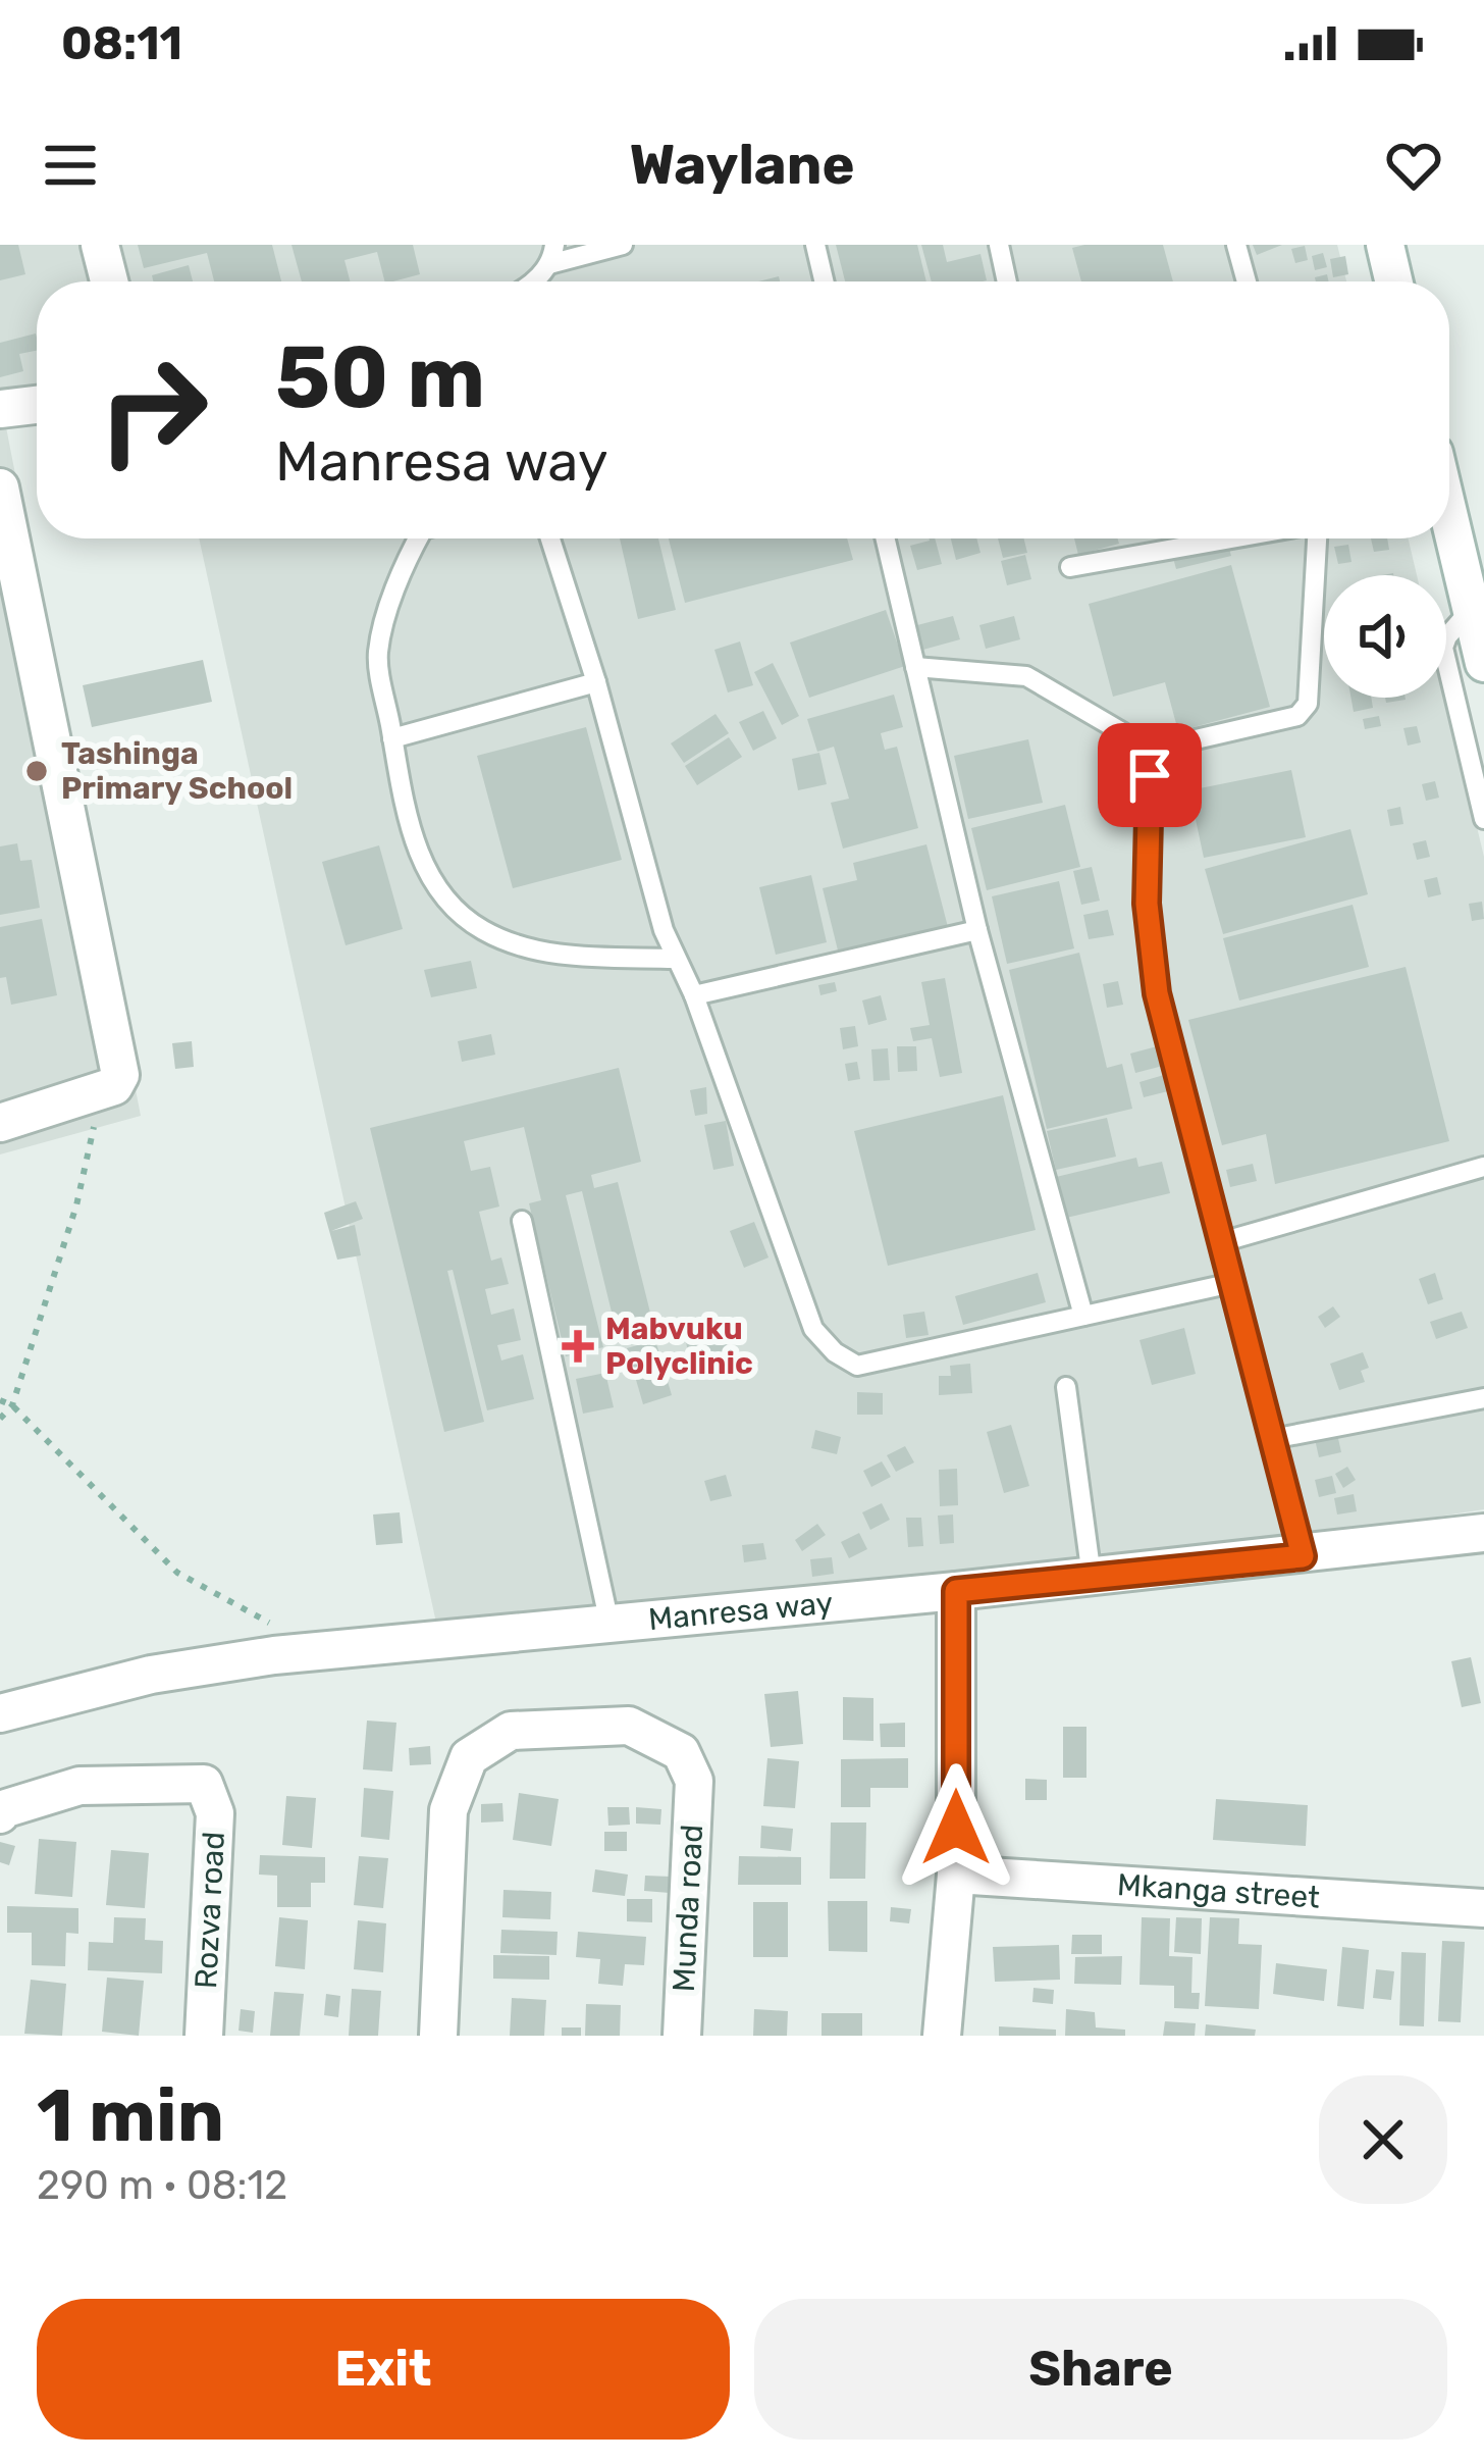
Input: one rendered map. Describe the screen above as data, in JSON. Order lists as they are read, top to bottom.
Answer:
{
  "streets": {
    "street": [
      "Manresa way",
      "Mkanga street",
      "Munda road",
      "Rozva road"
    ]
  },
  "places": {
    "other": ["Tashinga Primary School"],
    "health": ["Mabvuku Polyclinic"]
  },
  "page": {
    "status": "08:11",
    "header": "Waylane",
    "turn": ["50 m", "Manresa way"],
    "heading": ["1 min", "290 m · 08:12"],
    "buttons": ["Exit", "Share"]
  }
}
